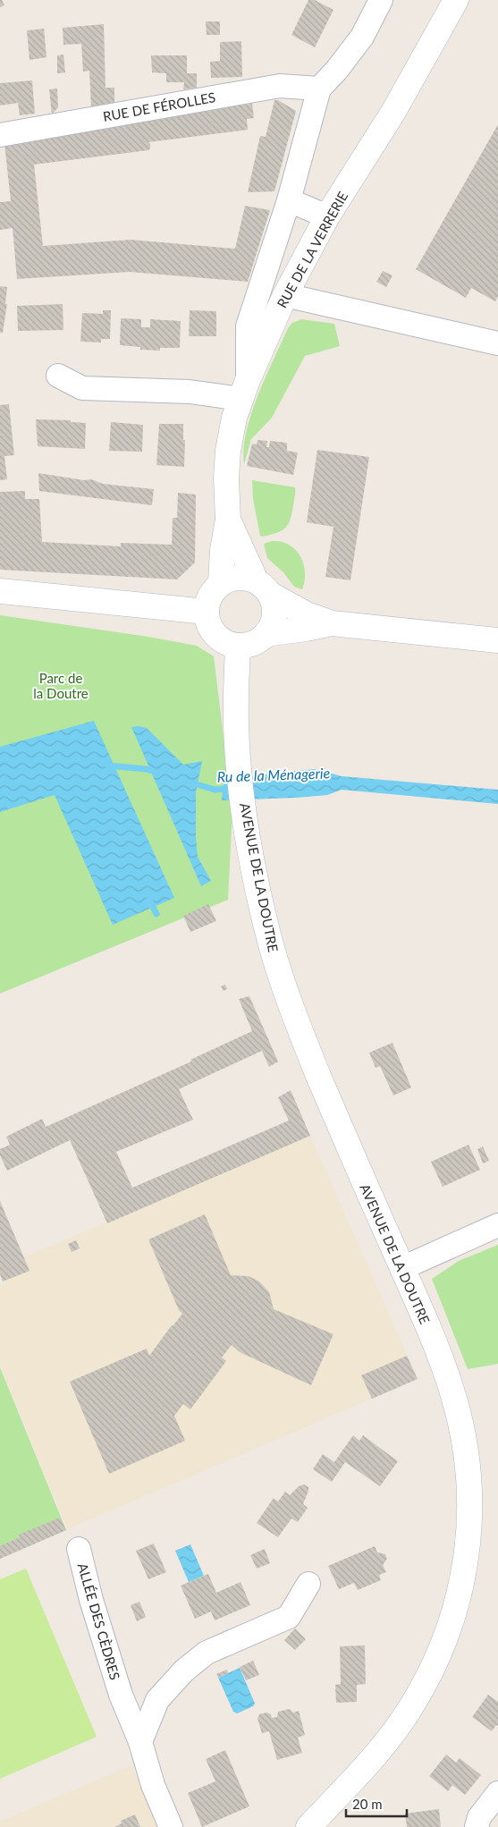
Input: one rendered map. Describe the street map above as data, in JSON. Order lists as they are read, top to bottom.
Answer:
{
  "streets": {
    "main road": ["RUE DE LA VERRERIE", "AVENUE DE LA DOUTRE"],
    "street": ["RUE DE FÉROLLES", "ALLÉE DES CÈDRES"]
  },
  "crossings": [
    ["RUE DE LA VERRERIE", "AVENUE DE LA DOUTRE"]
  ],
  "water": ["Ru de la Ménagerie"],
  "parks": ["Parc de la Doutre"],
  "scale_bar": "20 m"
}
